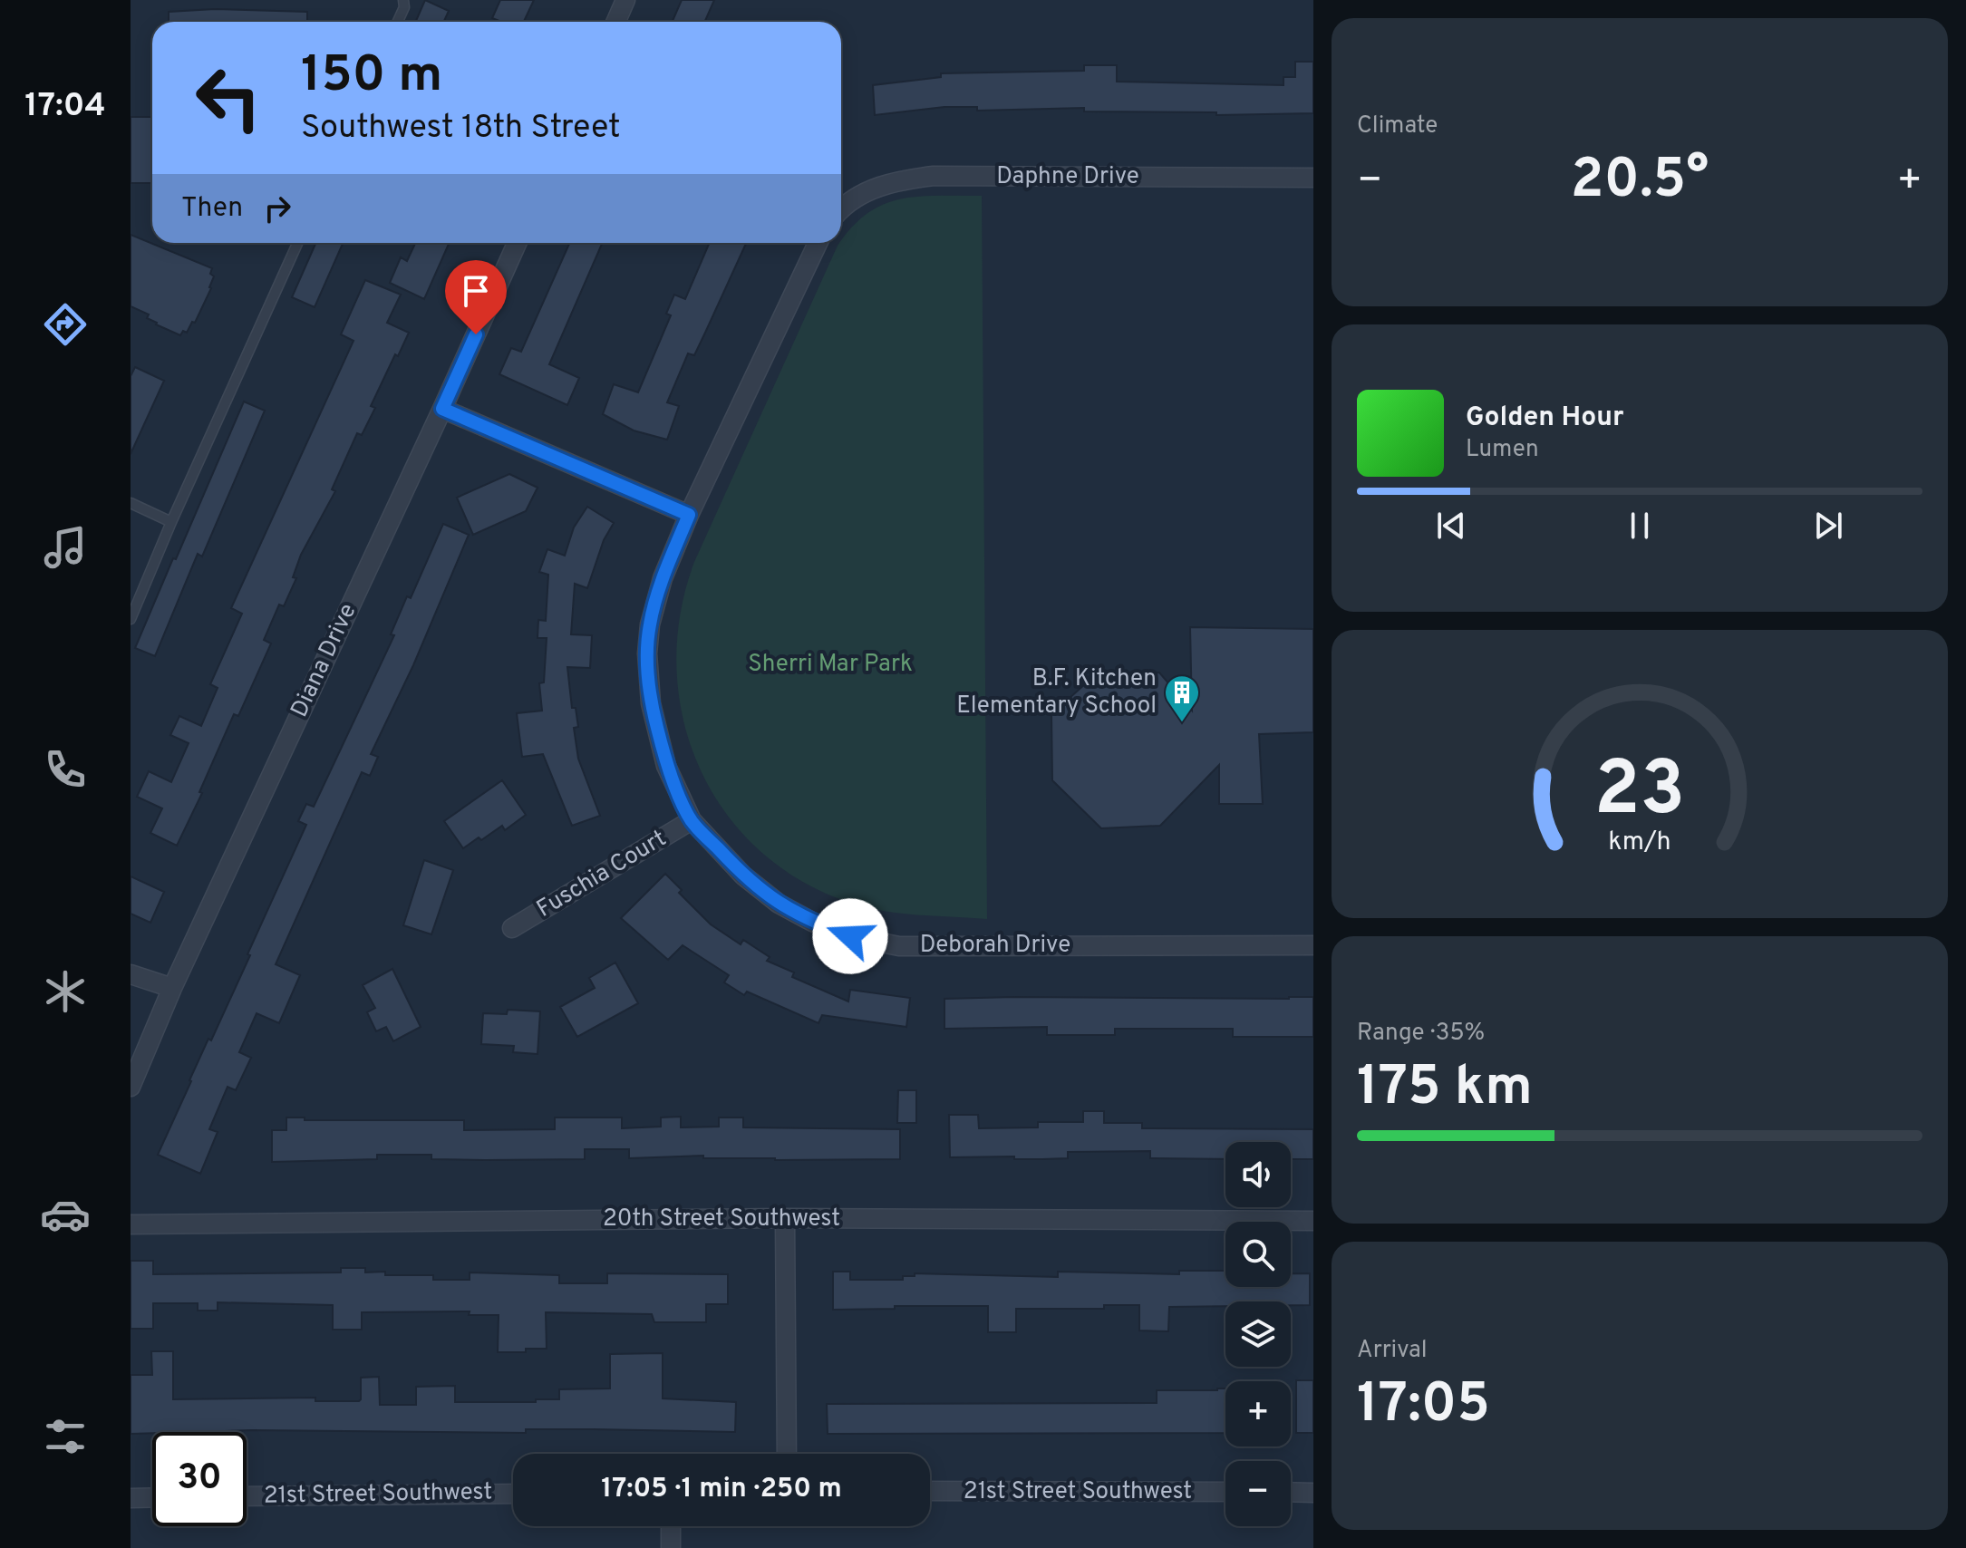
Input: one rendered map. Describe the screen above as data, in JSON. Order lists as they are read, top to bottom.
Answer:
{
  "streets": {
    "street": [
      "Daphne Drive",
      "Diana Drive",
      "Fuschia Court",
      "Deborah Drive",
      "20th Street Southwest",
      "21st Street Southwest"
    ]
  },
  "crossings": [
    ["Fuschia Court", "Deborah Drive"]
  ],
  "parks": ["Sherri Mar Park"],
  "places": {
    "building": ["B.F. Kitchen Elementary School"]
  },
  "page": {
    "tabs": "17:04",
    "tile": [
      "Climate",
      ["Range · 35%", "175 km"],
      ["Arrival", "17:05"]
    ],
    "turn": ["150 m", "Southwest 18th Street"],
    "heat": ["−", "20.5°", "+"],
    "then": "Then",
    "song": ["Golden Hour", "Lumen"],
    "map_buttons": ["+", "−"],
    "limit": "30",
    "trip": "17:05 · 1 min · 250 m",
    "gauge": ["23", "km/h"]
  }
}
